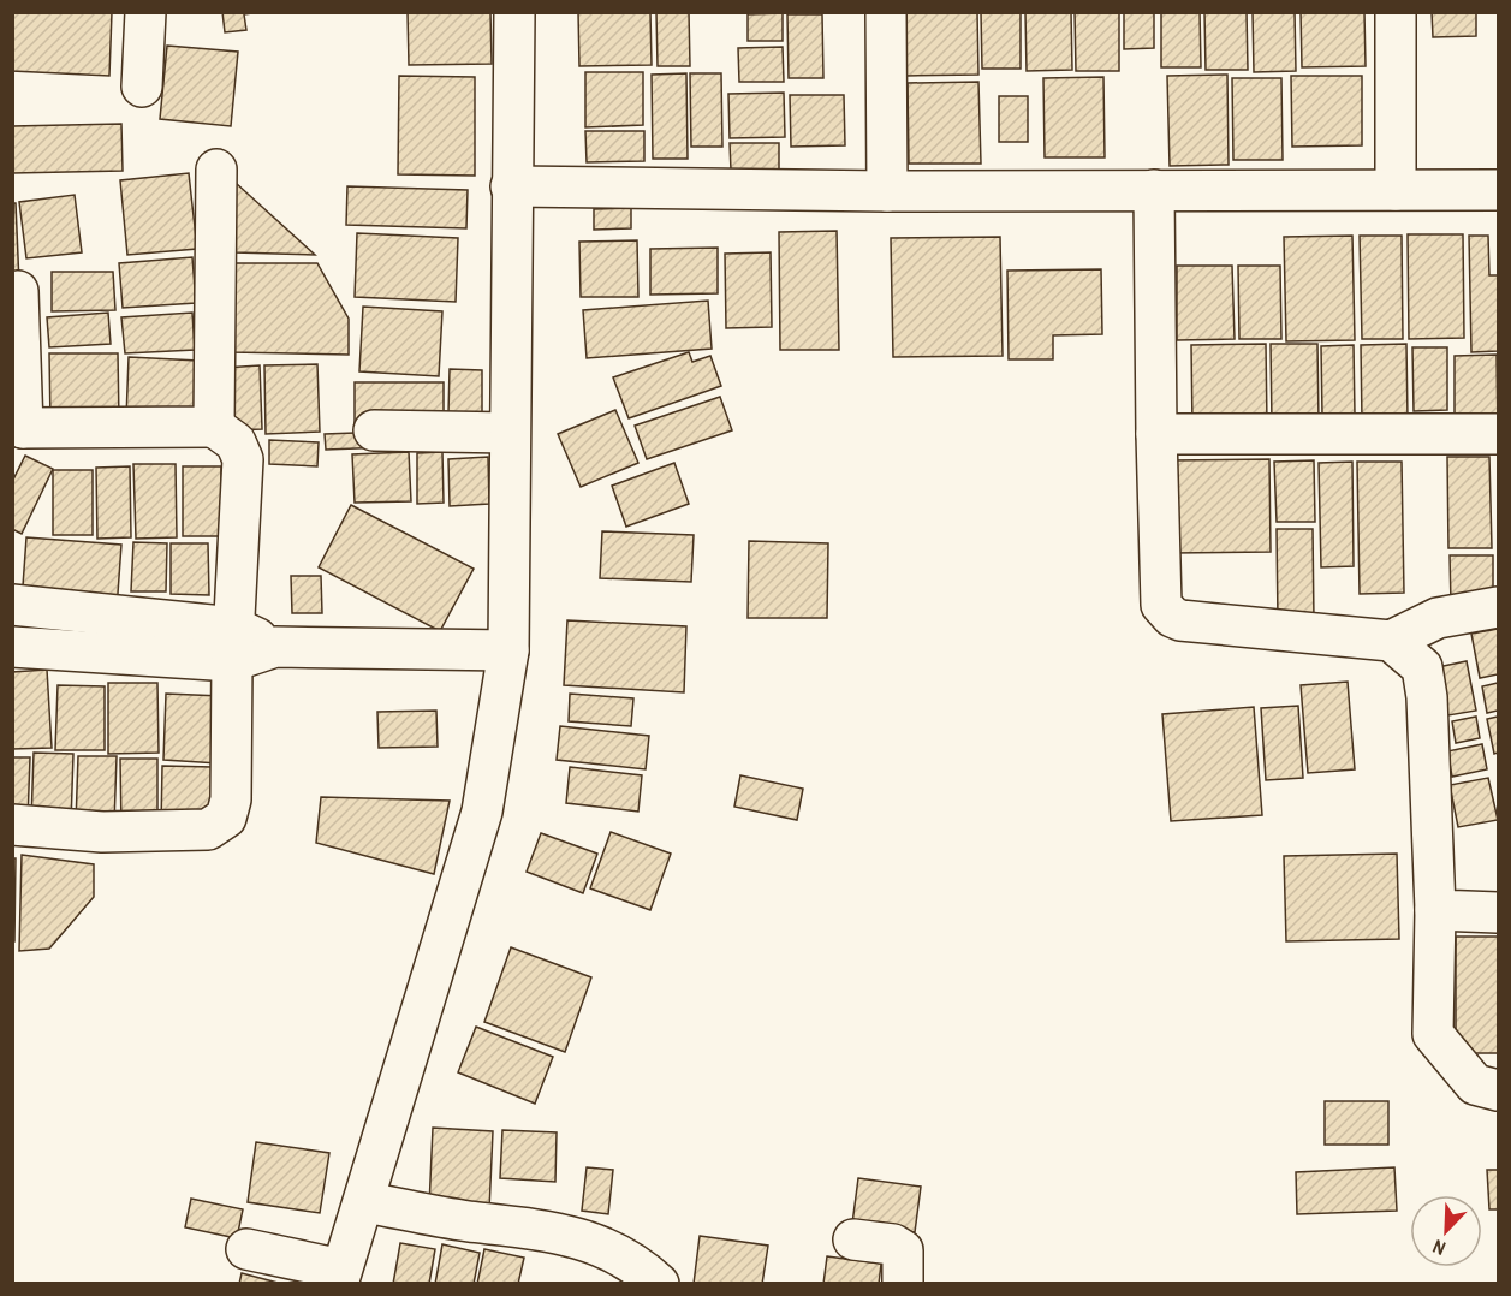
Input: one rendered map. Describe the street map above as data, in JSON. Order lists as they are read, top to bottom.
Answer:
{
  "north": "bottom left"
}
